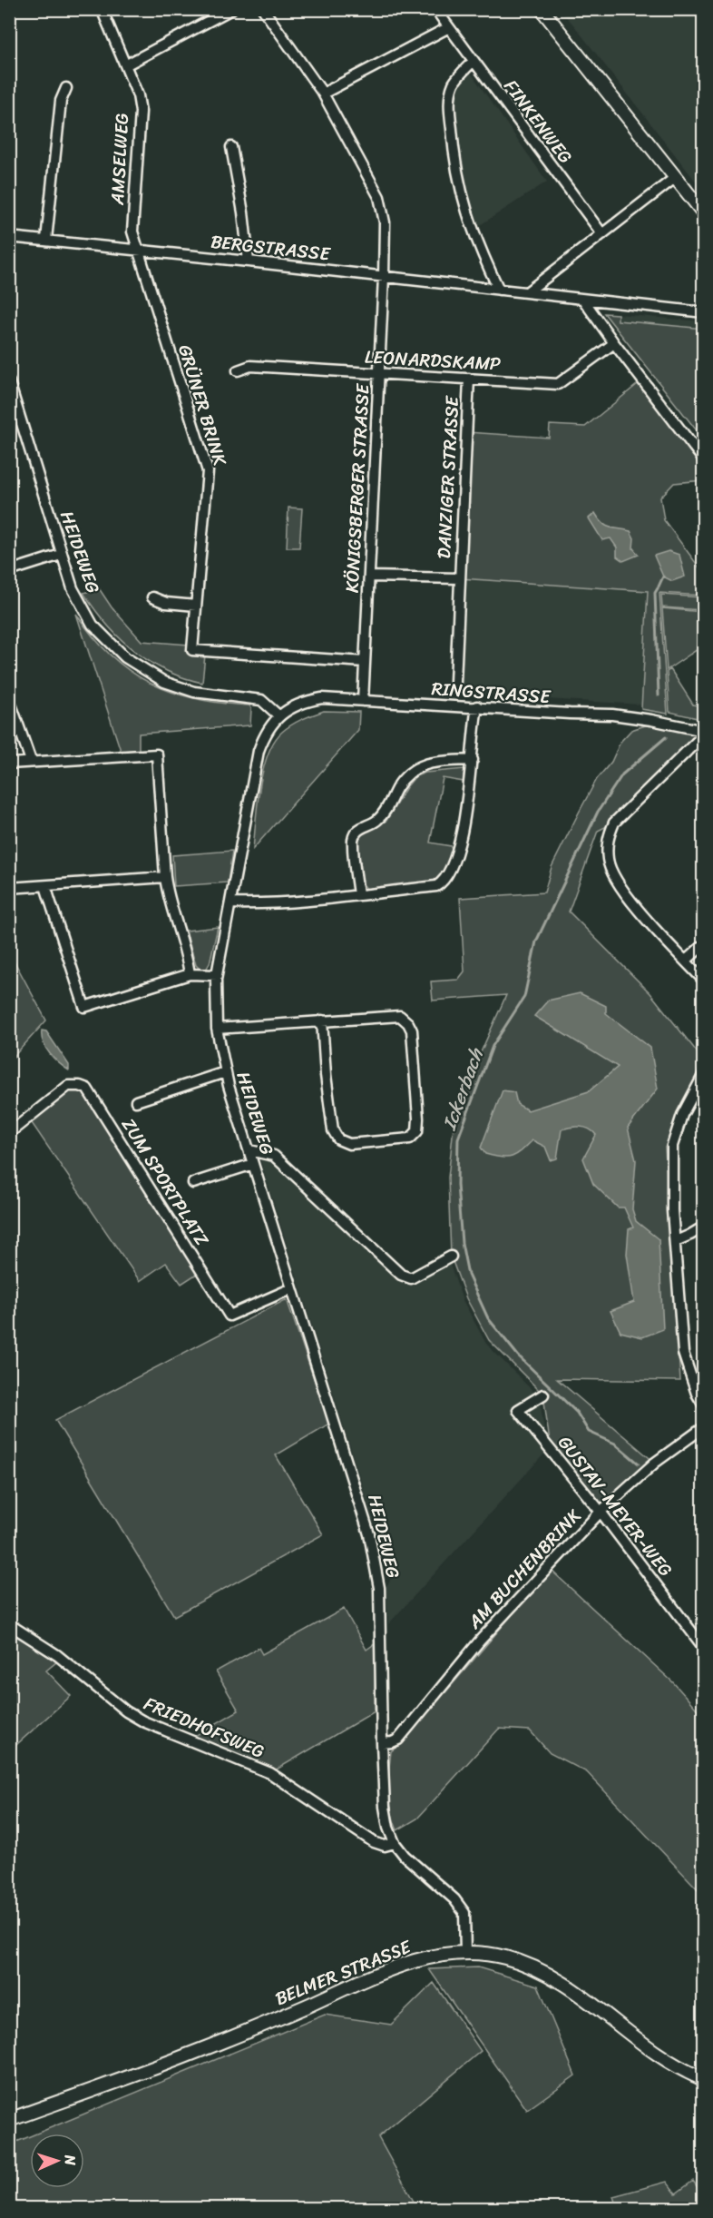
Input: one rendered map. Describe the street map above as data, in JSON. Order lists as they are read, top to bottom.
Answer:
{
  "streets": {
    "street": [
      "FINKENWEG",
      "AMSELWEG",
      "BERGSTRASSE",
      "LEONARDSKAMP",
      "GRÜNER BRINK",
      "DANZIGER STRASSE",
      "KÖNIGSBERGER STRASSE",
      "HEIDEWEG",
      "RINGSTRASSE",
      "ZUM SPORTPLATZ",
      "GUSTAV-MEYER-WEG",
      "AM BUCHENBRINK",
      "FRIEDHOFSWEG",
      "BELMER STRASSE"
    ]
  },
  "crossings": [
    ["AMSELWEG", "BERGSTRASSE"],
    ["AMSELWEG", "GRÜNER BRINK"],
    ["BERGSTRASSE", "GRÜNER BRINK"],
    ["BERGSTRASSE", "KÖNIGSBERGER STRASSE"],
    ["LEONARDSKAMP", "DANZIGER STRASSE"],
    ["LEONARDSKAMP", "KÖNIGSBERGER STRASSE"],
    ["GRÜNER BRINK", "KÖNIGSBERGER STRASSE"],
    ["DANZIGER STRASSE", "KÖNIGSBERGER STRASSE"],
    ["KÖNIGSBERGER STRASSE", "RINGSTRASSE"],
    ["HEIDEWEG", "RINGSTRASSE"],
    ["HEIDEWEG", "ZUM SPORTPLATZ"],
    ["HEIDEWEG", "AM BUCHENBRINK"],
    ["HEIDEWEG", "FRIEDHOFSWEG"],
    ["HEIDEWEG", "BELMER STRASSE"],
    ["GUSTAV-MEYER-WEG", "AM BUCHENBRINK"]
  ],
  "water": ["Ickerbach"],
  "north": "right"
}
